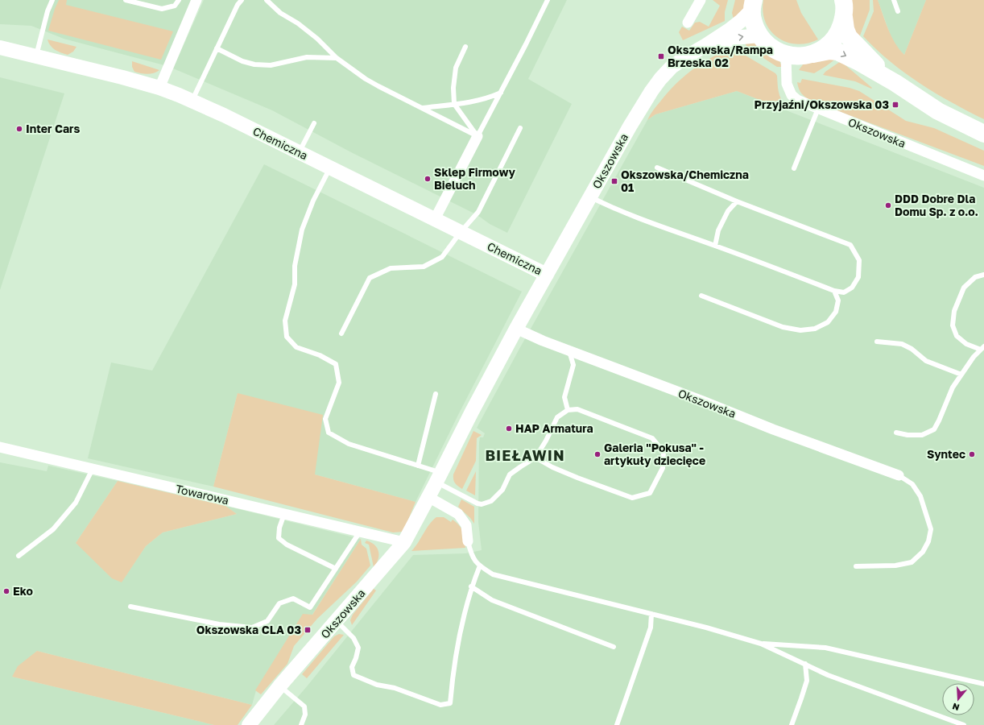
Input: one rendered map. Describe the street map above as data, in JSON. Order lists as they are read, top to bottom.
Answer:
{
  "streets": {
    "main road": ["Okszowska", "Chemiczna"],
    "street": ["Towarowa"]
  },
  "crossings": [
    ["Okszowska", "Chemiczna"],
    ["Okszowska", "Towarowa"]
  ],
  "districts": ["BIEŁAWIN"],
  "places": {
    "transit": [
      "Okszowska/Rampa Brzeska 02",
      "Przyjaźni/Okszowska 03",
      "Okszowska/Chemiczna 01",
      "Okszowska CLA 03"
    ],
    "other": [
      "Inter Cars",
      "Sklep Firmowy Bieluch",
      "DDD Dobre Dla Domu Sp. z o.o.",
      "HAP Armatura",
      "Galeria \"Pokusa\" - artykuły dziecięce",
      "Syntec",
      "Eko"
    ]
  },
  "north": "bottom"
}
